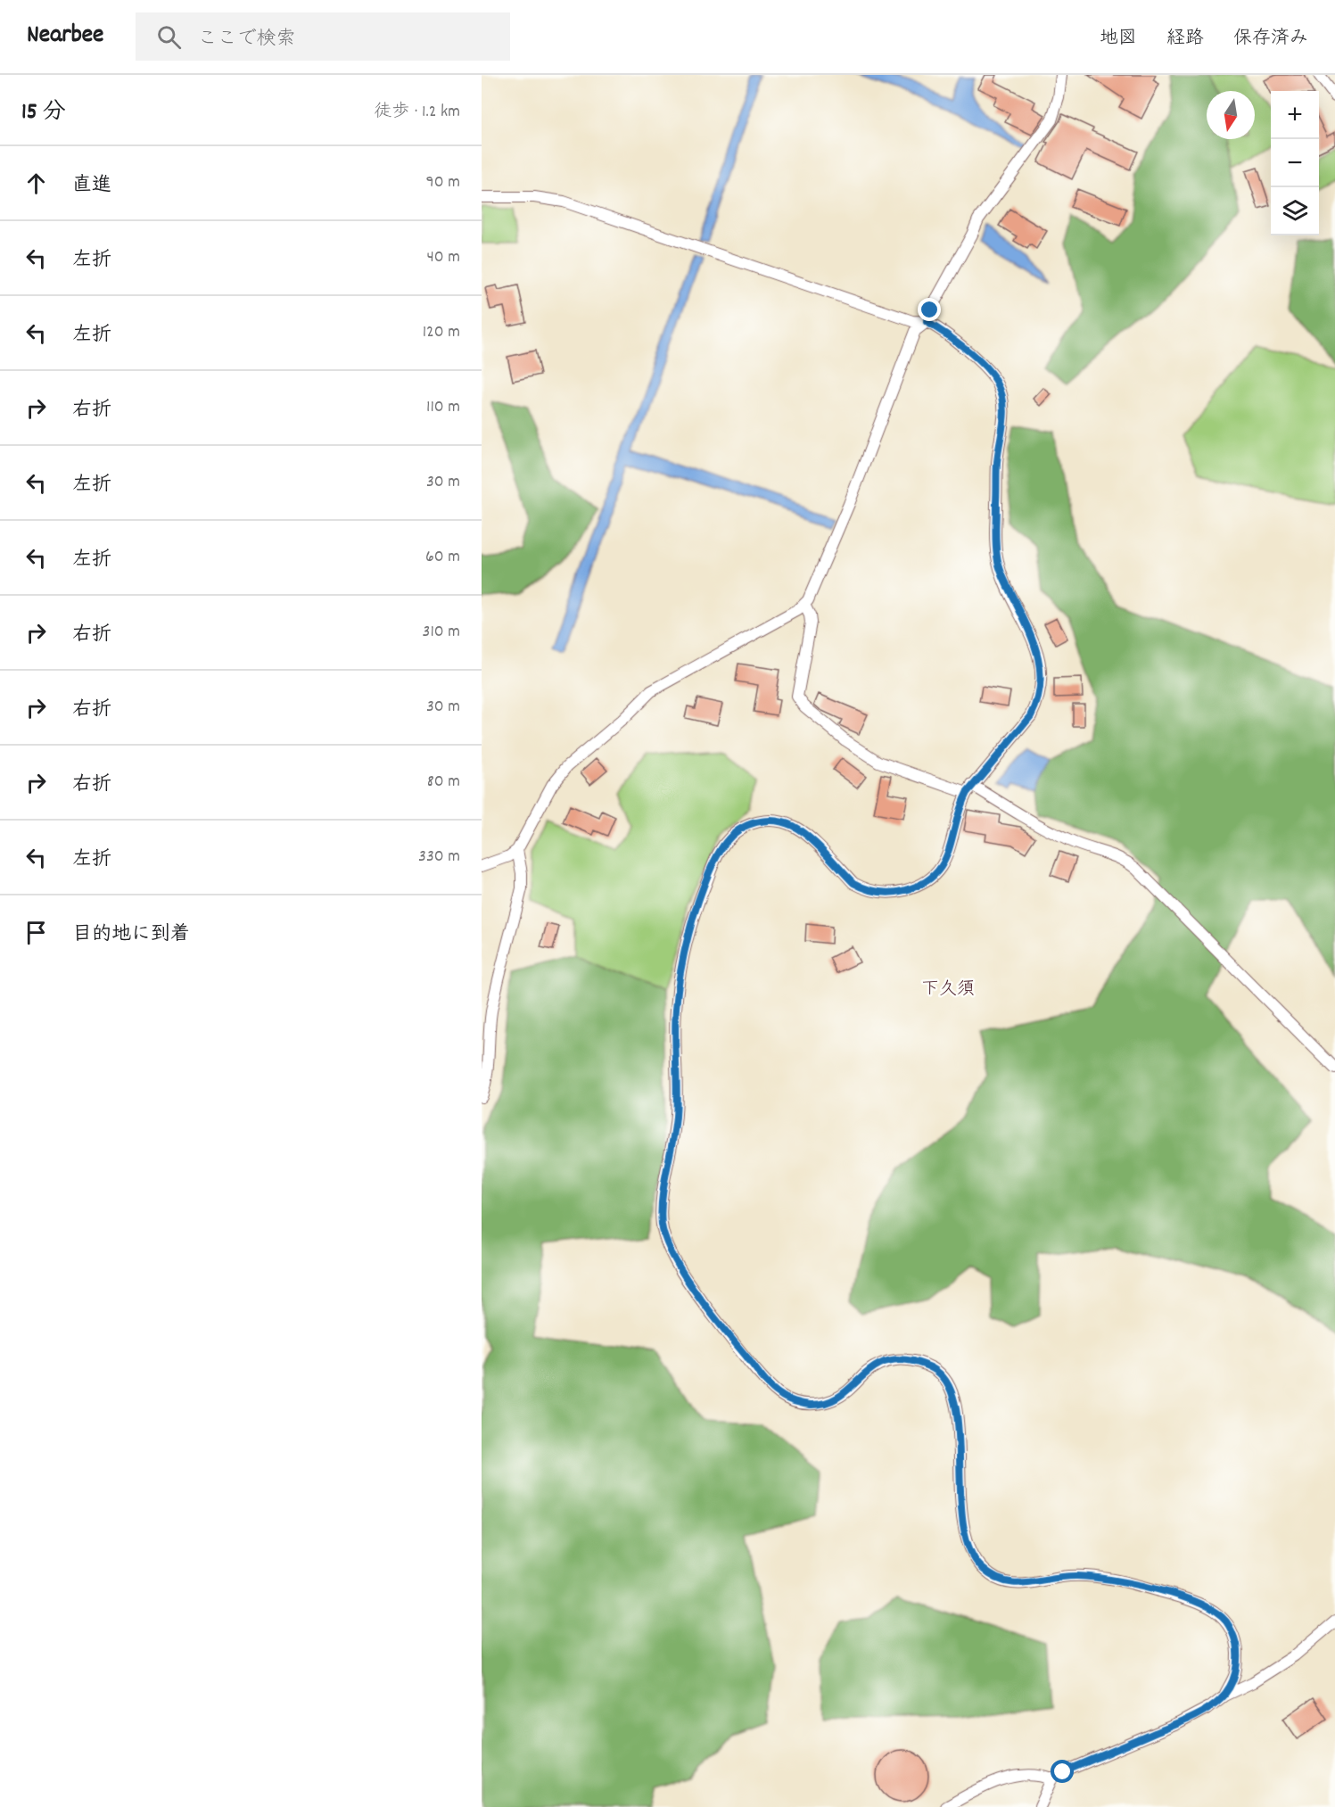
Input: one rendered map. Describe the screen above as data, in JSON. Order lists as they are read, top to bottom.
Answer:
{
  "districts": ["下久須"],
  "north": "bottom",
  "page": {
    "header": "Nearbee",
    "search": "ここで検索",
    "nav": ["地図", "経路", "保存済み"],
    "heading": ["15 分", "徒歩 · 1.2 km"],
    "map_buttons": ["+", "−"],
    "list": [
      ["直進", "90 m"],
      ["左折", "40 m"],
      ["左折", "120 m"],
      ["右折", "110 m"],
      ["左折", "30 m"],
      ["左折", "60 m"],
      ["右折", "310 m"],
      ["右折", "30 m"],
      ["右折", "80 m"],
      ["左折", "330 m"],
      "目的地に到着"
    ]
  }
}
